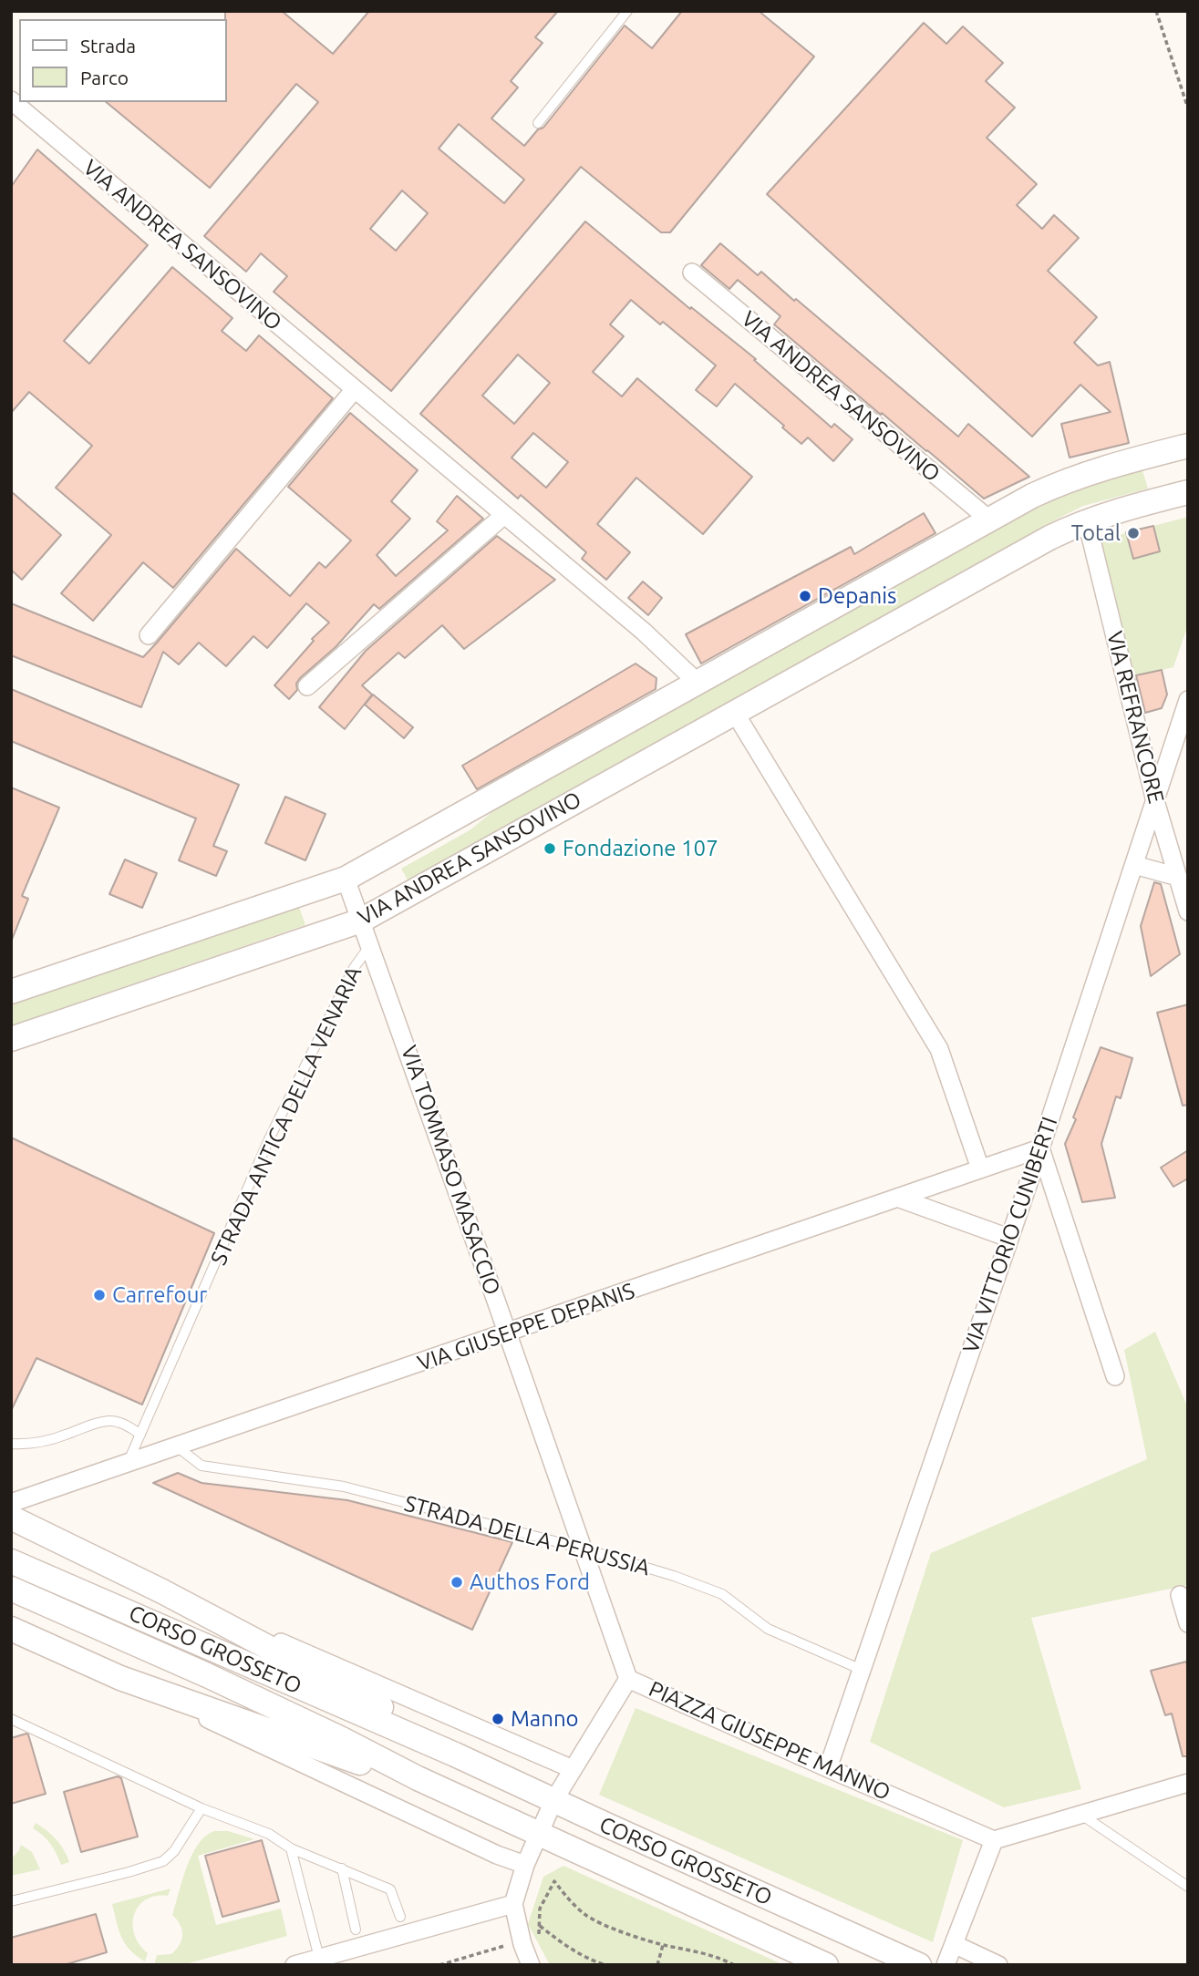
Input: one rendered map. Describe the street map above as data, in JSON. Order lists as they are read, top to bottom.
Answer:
{
  "streets": {
    "main road": ["VIA ANDREA SANSOVINO", "CORSO GROSSETO"],
    "street": [
      "VIA REFRANCORE",
      "VIA TOMMASO MASACCIO",
      "VIA VITTORIO CUNIBERTI",
      "VIA GIUSEPPE DEPANIS",
      "PIAZZA GIUSEPPE MANNO"
    ],
    "lane": ["STRADA ANTICA DELLA VENARIA", "STRADA DELLA PERUSSIA"]
  },
  "crossings": [
    ["VIA ANDREA SANSOVINO", "VIA REFRANCORE"],
    ["VIA ANDREA SANSOVINO", "VIA TOMMASO MASACCIO"],
    ["VIA REFRANCORE", "VIA VITTORIO CUNIBERTI"],
    ["STRADA ANTICA DELLA VENARIA", "VIA TOMMASO MASACCIO"],
    ["STRADA ANTICA DELLA VENARIA", "VIA GIUSEPPE DEPANIS"],
    ["VIA TOMMASO MASACCIO", "VIA GIUSEPPE DEPANIS"],
    ["VIA TOMMASO MASACCIO", "STRADA DELLA PERUSSIA"],
    ["VIA TOMMASO MASACCIO", "PIAZZA GIUSEPPE MANNO"],
    ["VIA VITTORIO CUNIBERTI", "VIA GIUSEPPE DEPANIS"],
    ["VIA VITTORIO CUNIBERTI", "STRADA DELLA PERUSSIA"],
    ["VIA VITTORIO CUNIBERTI", "PIAZZA GIUSEPPE MANNO"],
    ["VIA GIUSEPPE DEPANIS", "STRADA DELLA PERUSSIA"],
    ["CORSO GROSSETO", "PIAZZA GIUSEPPE MANNO"]
  ],
  "places": [
    "Total",
    "Depanis",
    "Fondazione 107",
    "Carrefour",
    "Authos Ford",
    "Manno"
  ],
  "legend": ["Strada", "Parco"]
}
